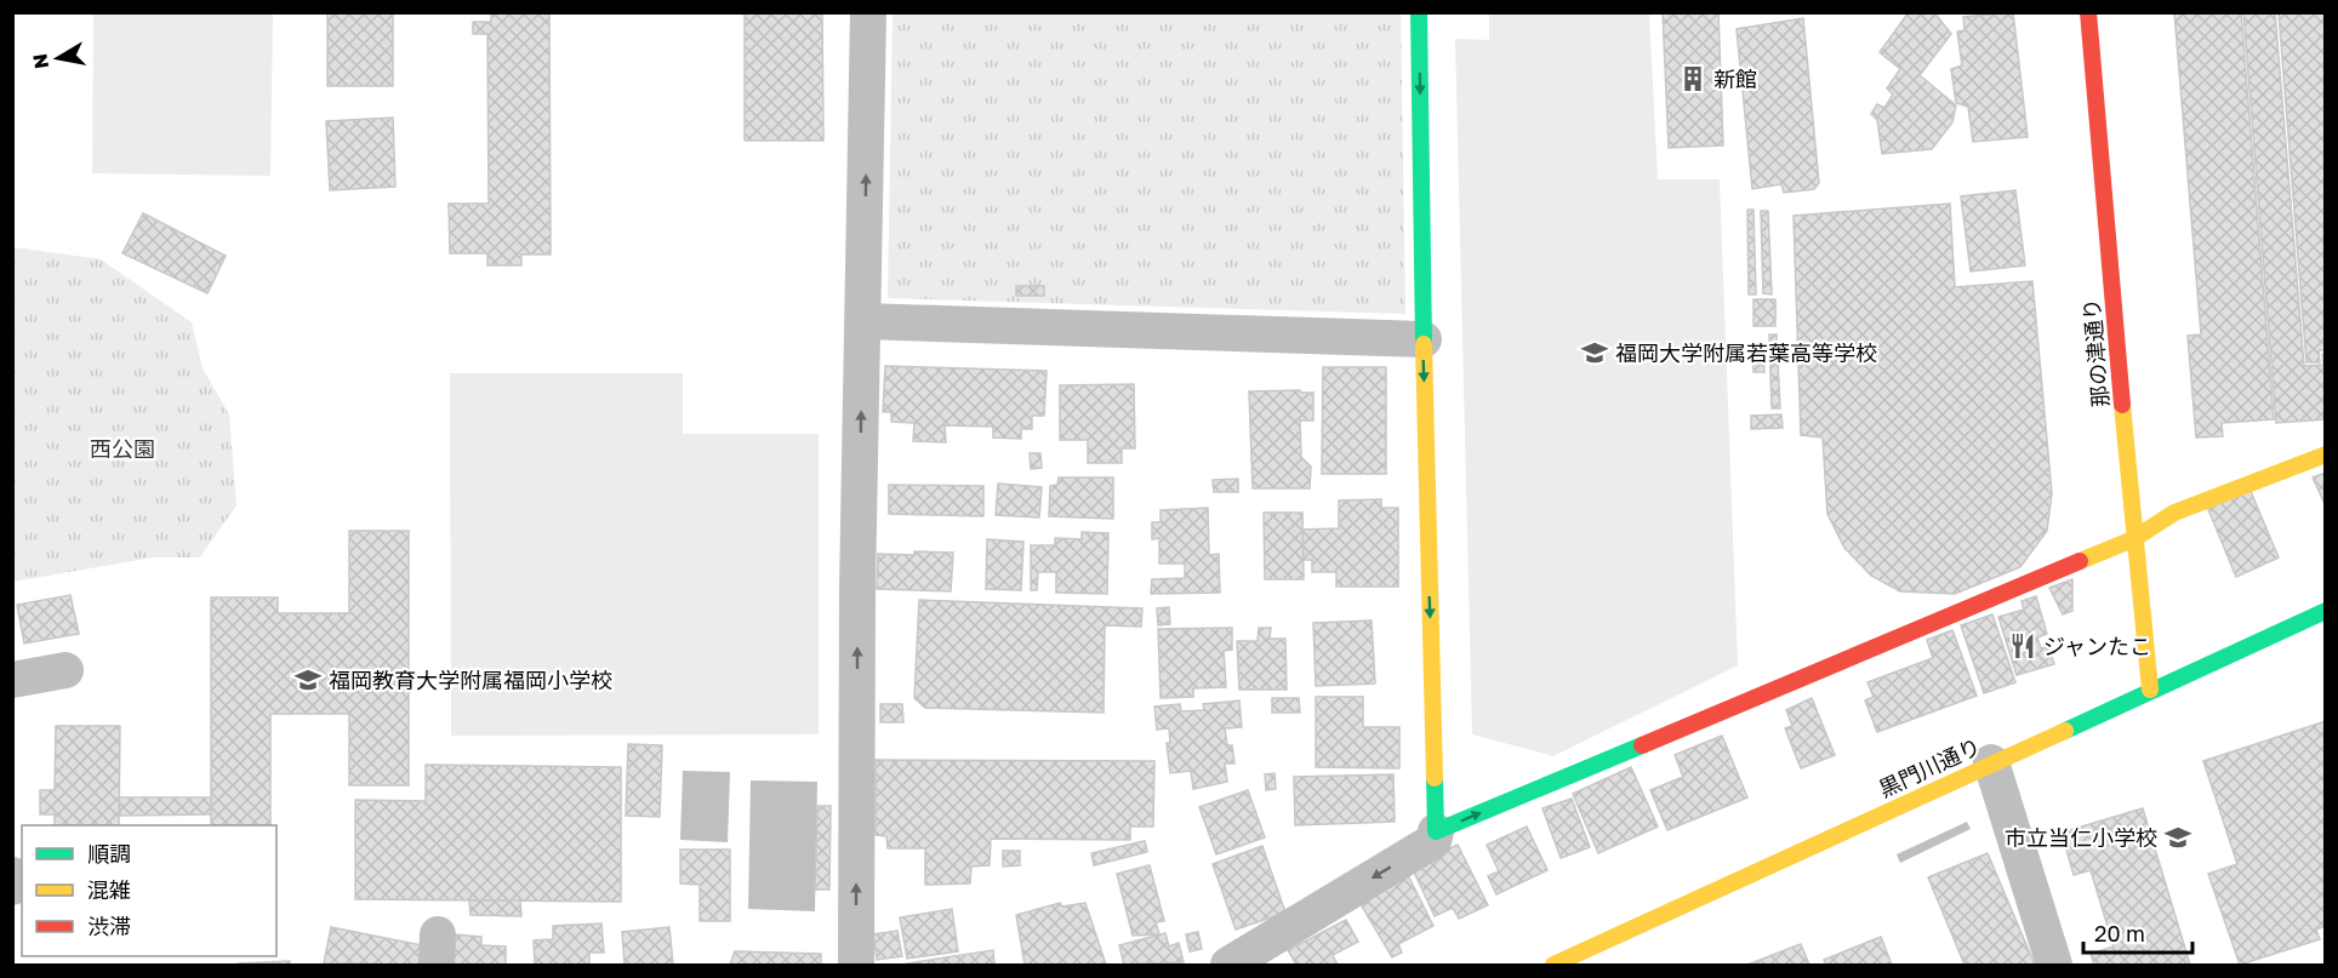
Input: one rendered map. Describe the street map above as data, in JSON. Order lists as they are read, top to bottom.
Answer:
{
  "streets": {
    "street": ["那の津通り", "黒門川通り"]
  },
  "crossings": [
    ["那の津通り", "黒門川通り"]
  ],
  "parks": ["西公園"],
  "places": {
    "building": ["新館"],
    "school or university": ["福岡大学附属若葉高等学校", "福岡教育大学附属福岡小学校", "市立当仁小学校"],
    "restaurant": ["ジャンたこ"]
  },
  "legend": ["順調", "混雑", "渋滞"],
  "scale_bar": "20 m",
  "north": "left"
}
